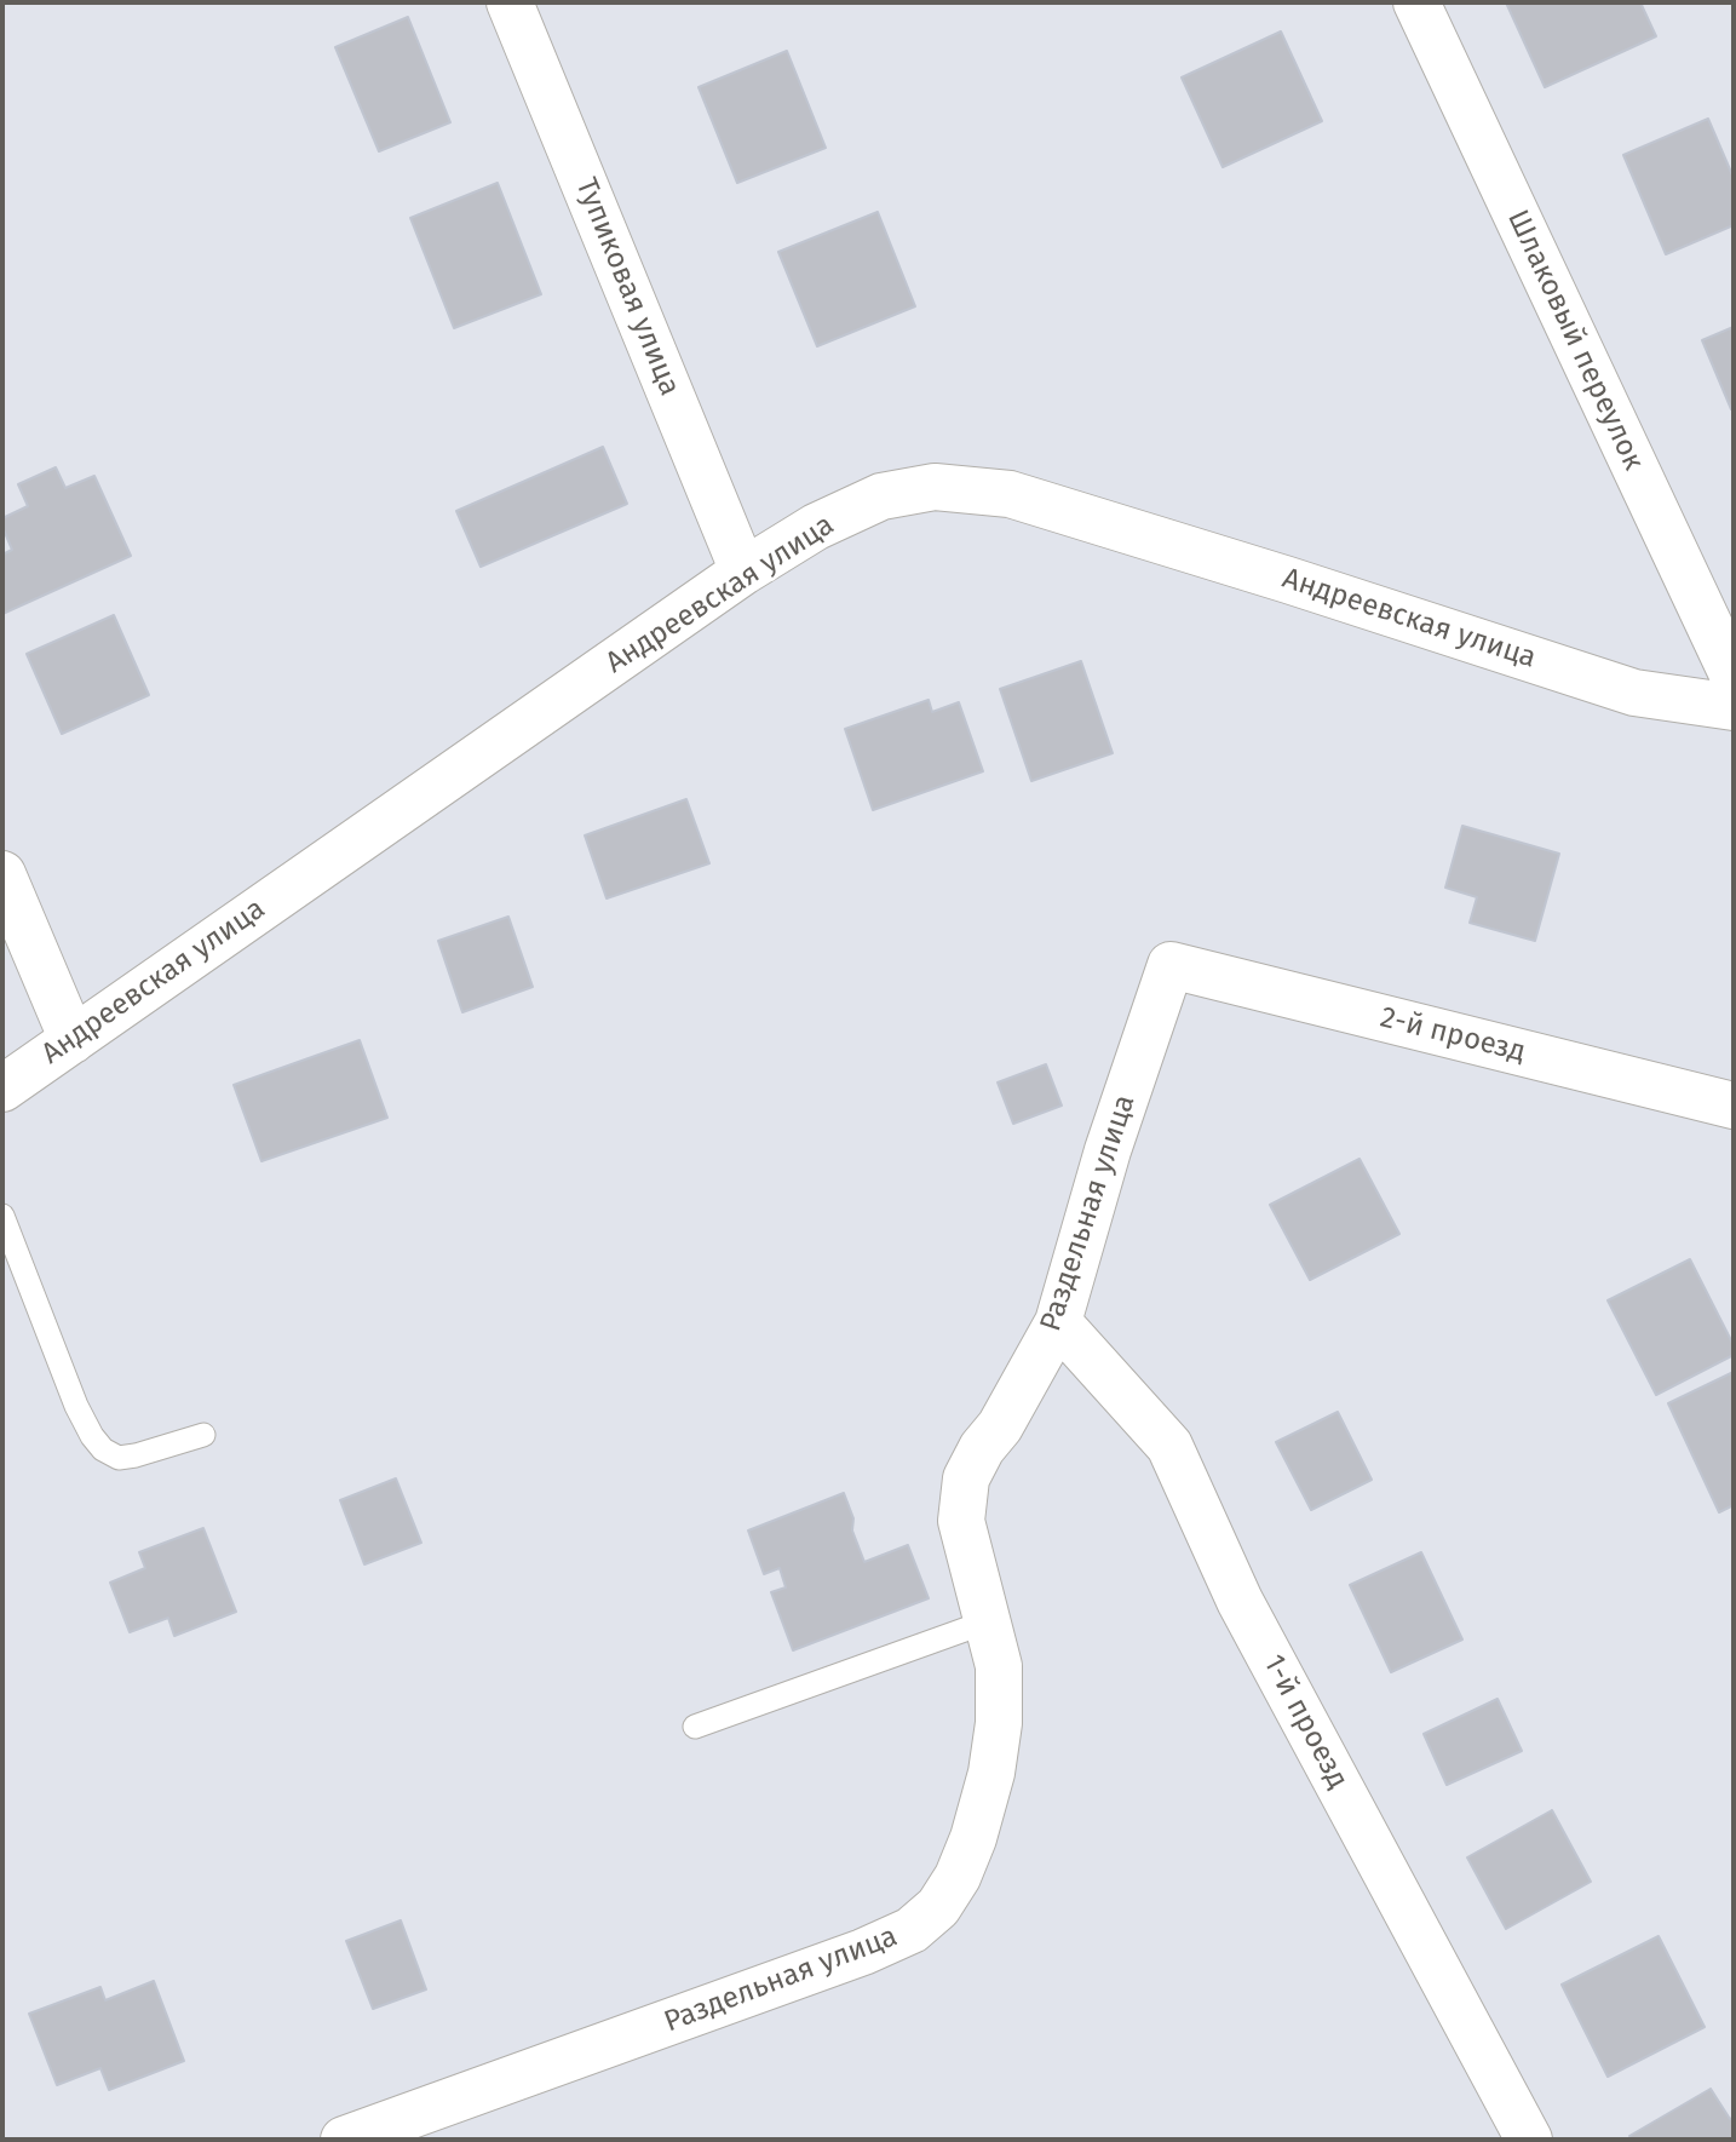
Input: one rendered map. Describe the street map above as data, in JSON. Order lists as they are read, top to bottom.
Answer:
{
  "streets": {
    "street": [
      "Тупиковая улица",
      "Шлаковый переулок",
      "Андреевская улица",
      "2-й проезд",
      "Раздельная улица",
      "1-й проезд"
    ]
  },
  "crossings": [
    ["Тупиковая улица", "Андреевская улица"],
    ["2-й проезд", "Раздельная улица"],
    ["Раздельная улица", "1-й проезд"]
  ]
}
